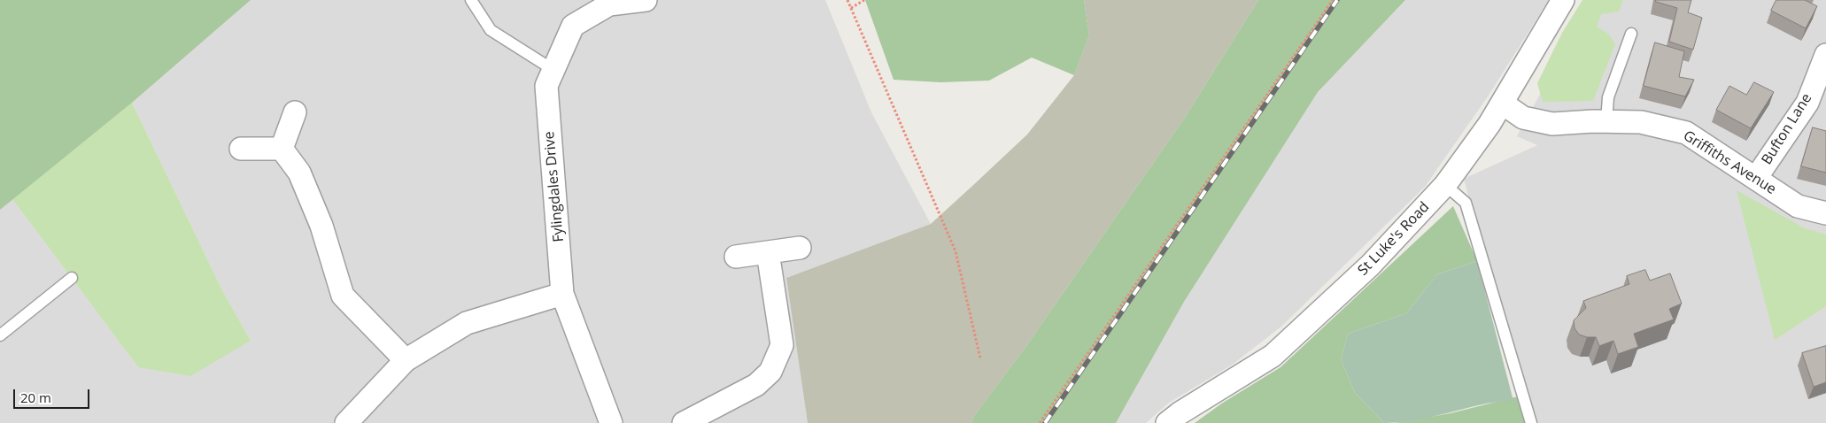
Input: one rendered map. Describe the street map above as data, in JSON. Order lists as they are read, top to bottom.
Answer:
{
  "streets": {
    "street": [
      "Bufton Lane",
      "Griffiths Avenue",
      "Fylingdales Drive",
      "St Luke's Road"
    ]
  },
  "crossings": [
    ["Bufton Lane", "Griffiths Avenue"],
    ["Griffiths Avenue", "St Luke's Road"]
  ],
  "scale_bar": "20 m"
}
